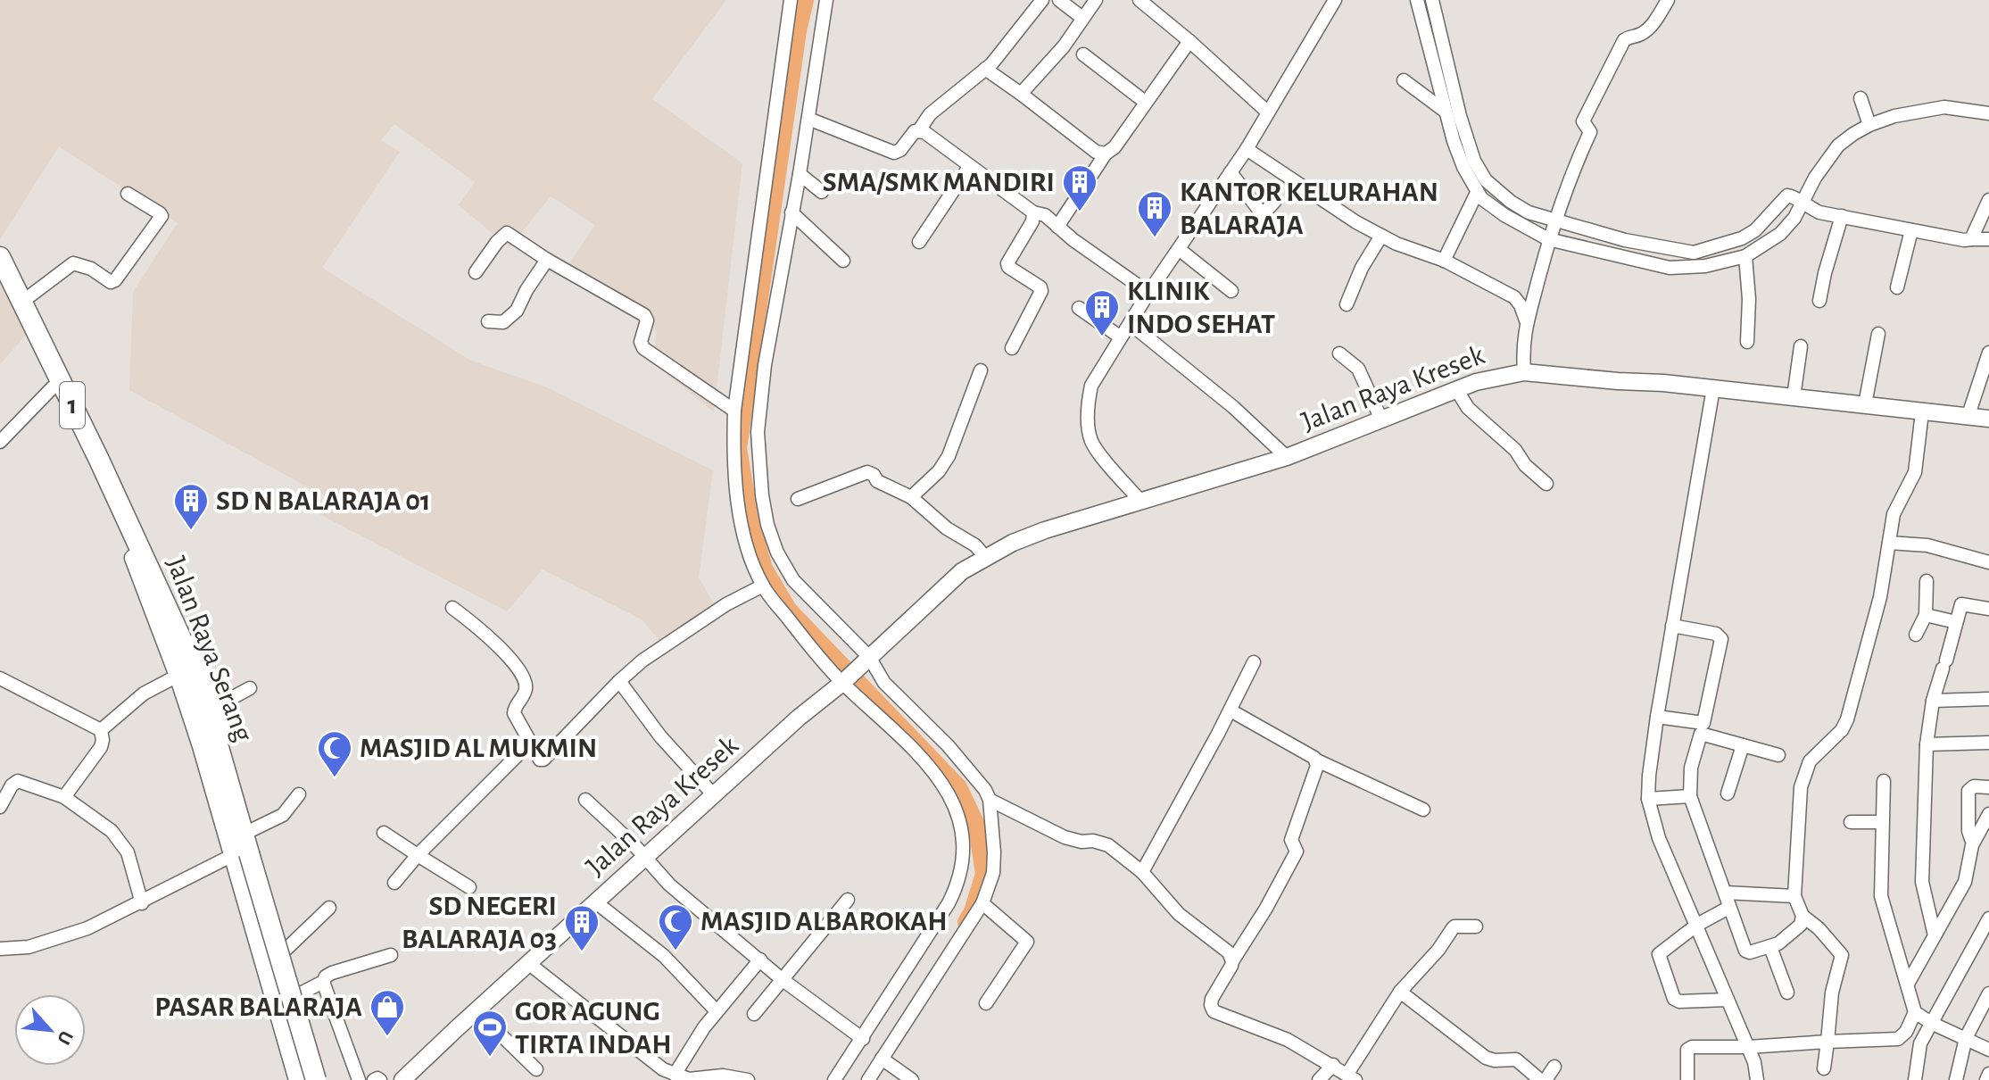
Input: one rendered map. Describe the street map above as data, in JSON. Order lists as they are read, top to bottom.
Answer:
{
  "streets": {
    "highway": ["1", "Jalan Raya Serang"],
    "main road": ["Jalan Raya Kresek"]
  },
  "places": {
    "building": [
      "SMA/SMK MANDIRI",
      "KANTOR KELURAHAN BALARAJA",
      "KLINIK INDO SEHAT",
      "SD N BALARAJA 01",
      "SD NEGERI BALARAJA 03"
    ],
    "mosque": ["MASJID AL MUKMIN", "MASJID ALBAROKAH"],
    "shop": ["PASAR BALARAJA"],
    "sports": ["GOR AGUNG TIRTA INDAH"]
  },
  "north": "bottom right"
}
